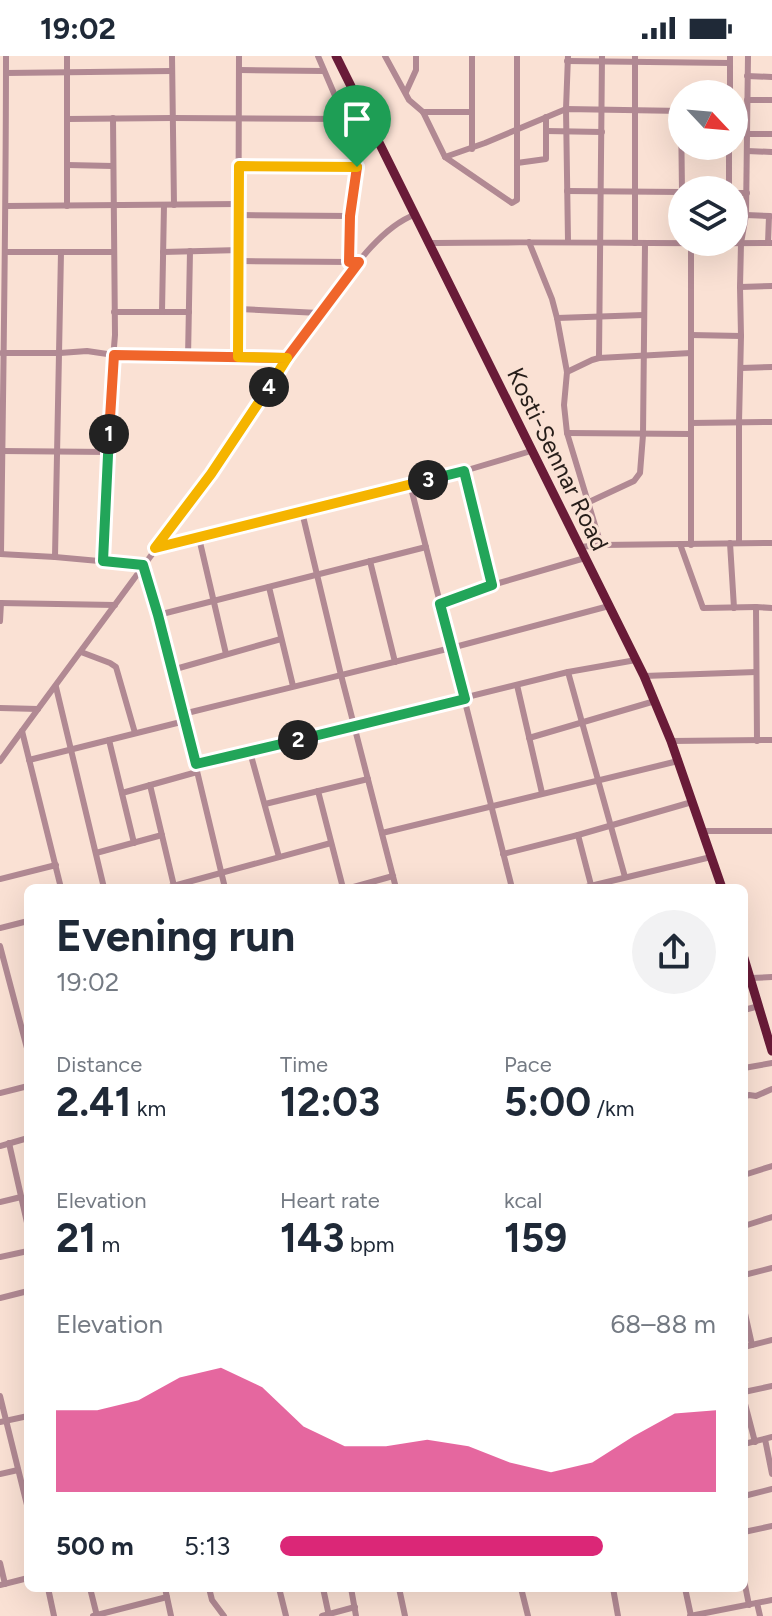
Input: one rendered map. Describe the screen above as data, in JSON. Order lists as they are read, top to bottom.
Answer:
{
  "streets": {
    "highway": ["Kosti-Sennar Road"]
  },
  "north": "bottom right",
  "page": {
    "status": "19:02",
    "pins": [
      "4",
      "1",
      "3",
      "2"
    ],
    "heading": ["Evening run", "19:02"],
    "stats": [
      ["Distance", "2.41 km"],
      ["Time", "12:03"],
      ["Pace", "5:00 /km"],
      ["Elevation", "21 m"],
      ["Heart rate", "143 bpm"],
      ["kcal", "159"]
    ],
    "chart": ["Elevation", "68–88 m"],
    "list": [
      {
        "name": "500 m",
        "note": "5:13"
      }
    ]
  }
}
